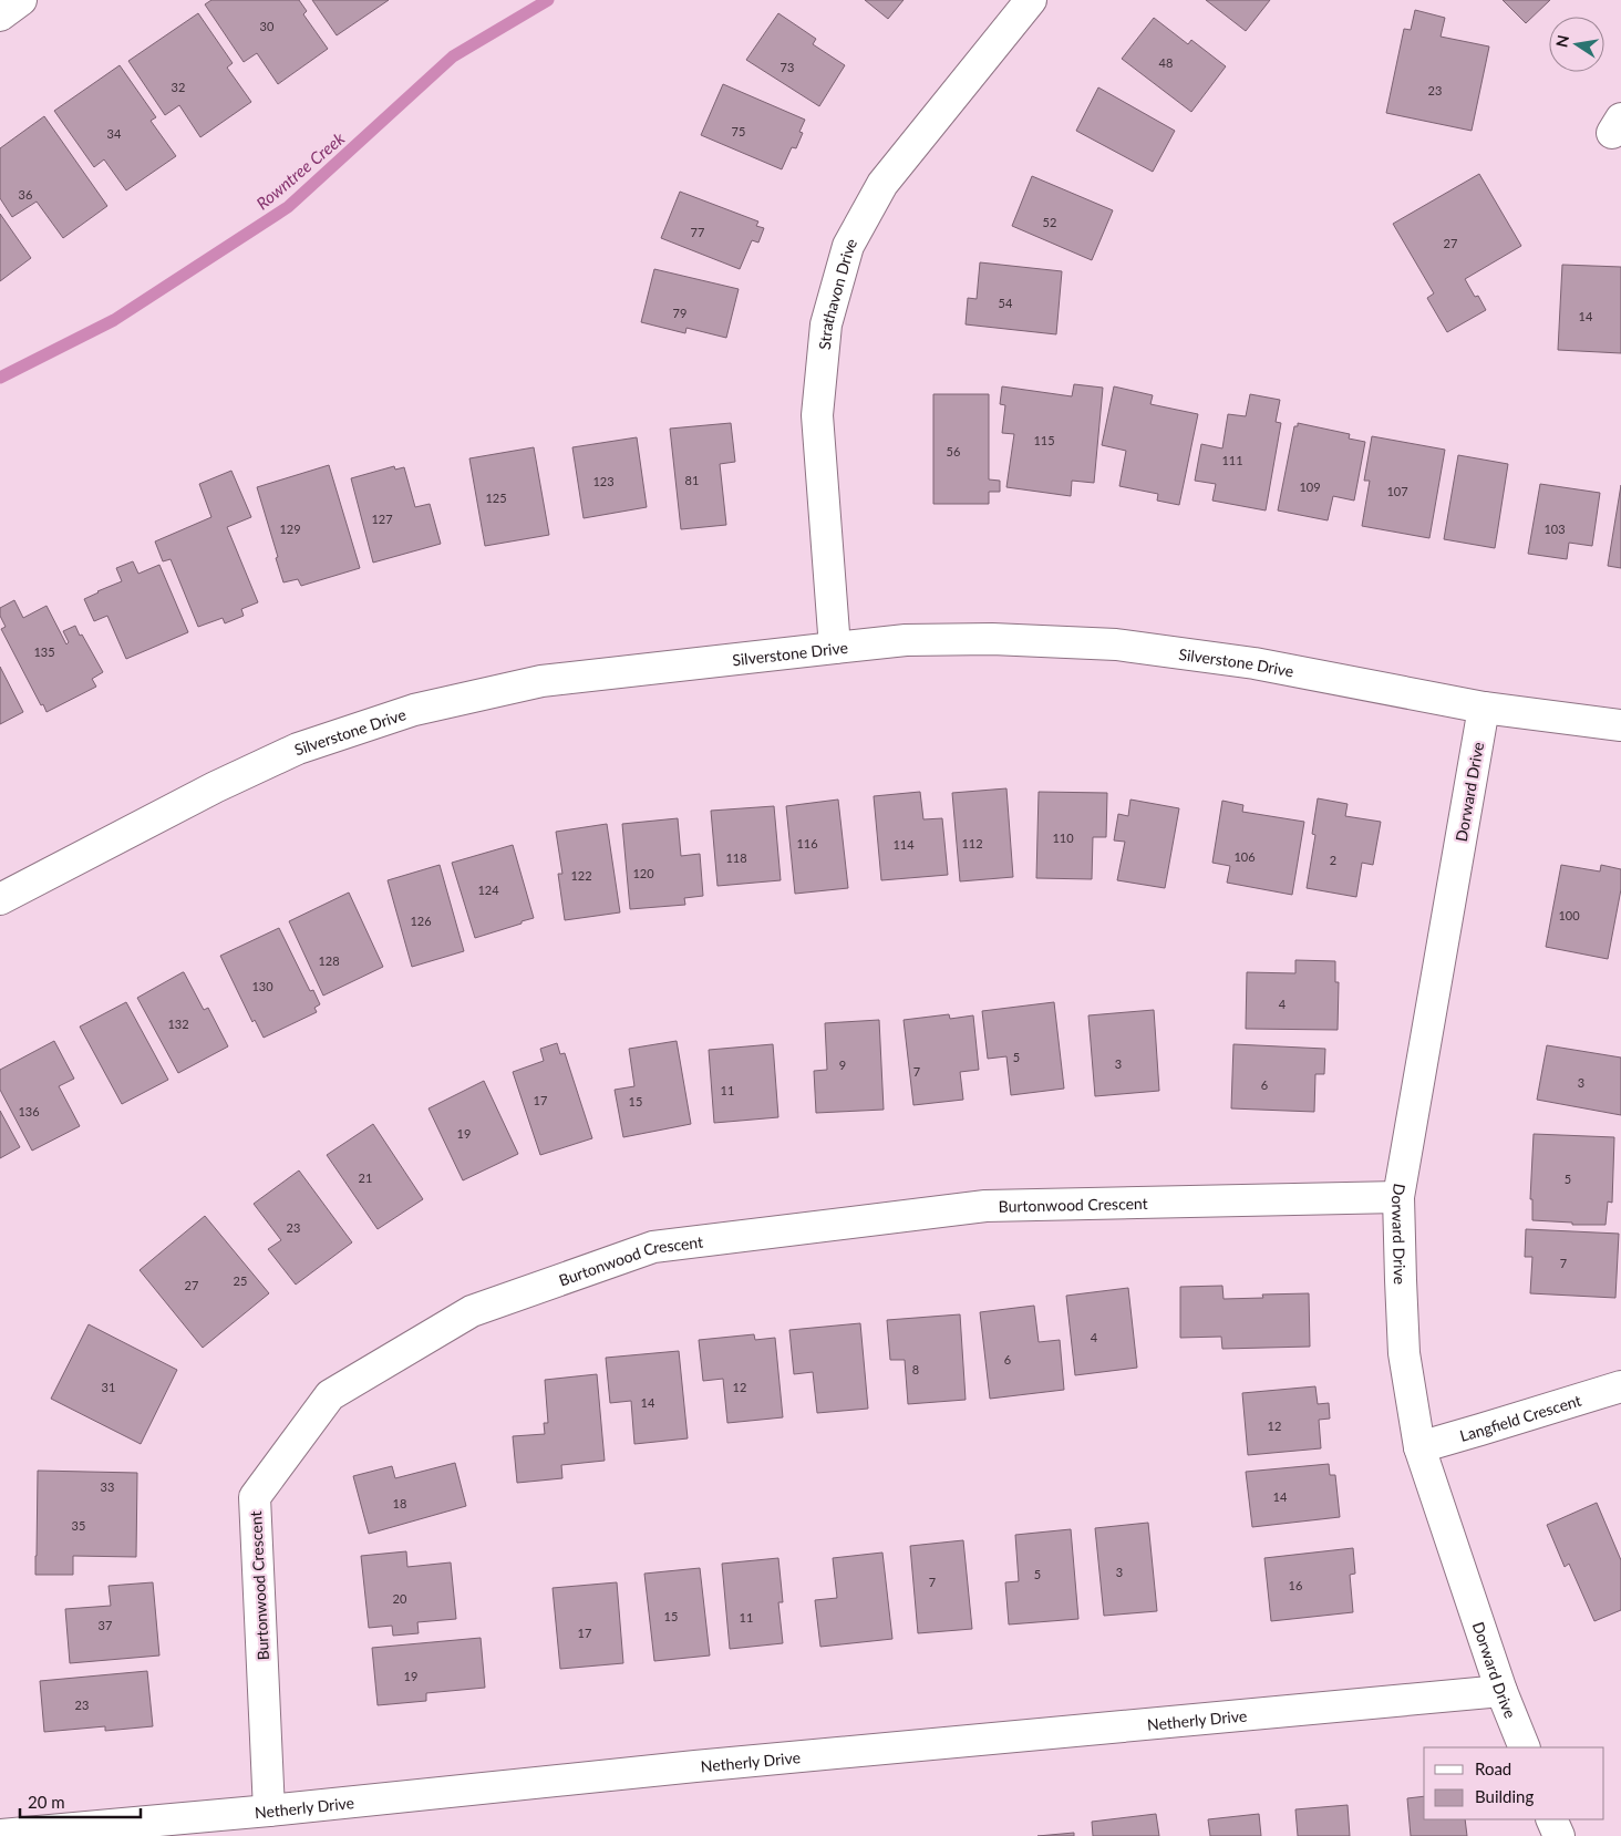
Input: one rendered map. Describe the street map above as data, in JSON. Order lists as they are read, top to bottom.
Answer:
{
  "streets": {
    "street": [
      "Strathavon Drive",
      "Silverstone Drive",
      "Dorward Drive",
      "Burtonwood Crescent",
      "Langfield Crescent",
      "Netherly Drive"
    ]
  },
  "crossings": [
    ["Strathavon Drive", "Silverstone Drive"],
    ["Silverstone Drive", "Dorward Drive"],
    ["Dorward Drive", "Burtonwood Crescent"],
    ["Dorward Drive", "Langfield Crescent"],
    ["Dorward Drive", "Netherly Drive"],
    ["Burtonwood Crescent", "Netherly Drive"]
  ],
  "water": ["Rowntree Creek"],
  "house_numbers": [
    "30",
    "48",
    "73",
    "32",
    "23",
    "75",
    "34",
    "36",
    "52",
    "77",
    "27",
    "54",
    "79",
    "14",
    "115",
    "56",
    "111",
    "81",
    "123",
    "109",
    "107",
    "125",
    "127",
    "129",
    "103",
    "135",
    "110",
    "116",
    "112",
    "114",
    "106",
    "118",
    "2",
    "120",
    "122",
    "124",
    "100",
    "126",
    "128",
    "130",
    "4",
    "132",
    "5",
    "3",
    "9",
    "7",
    "3",
    "6",
    "11",
    "17",
    "15",
    "136",
    "19",
    "21",
    "5",
    "23",
    "7",
    "25",
    "27",
    "4",
    "6",
    "8",
    "31",
    "12",
    "14",
    "12",
    "33",
    "14",
    "18",
    "35",
    "3",
    "5",
    "7",
    "16",
    "20",
    "15",
    "11",
    "37",
    "17",
    "19",
    "23"
  ],
  "legend": ["Road", "Building"],
  "scale_bar": "20 m",
  "north": "left"
}
